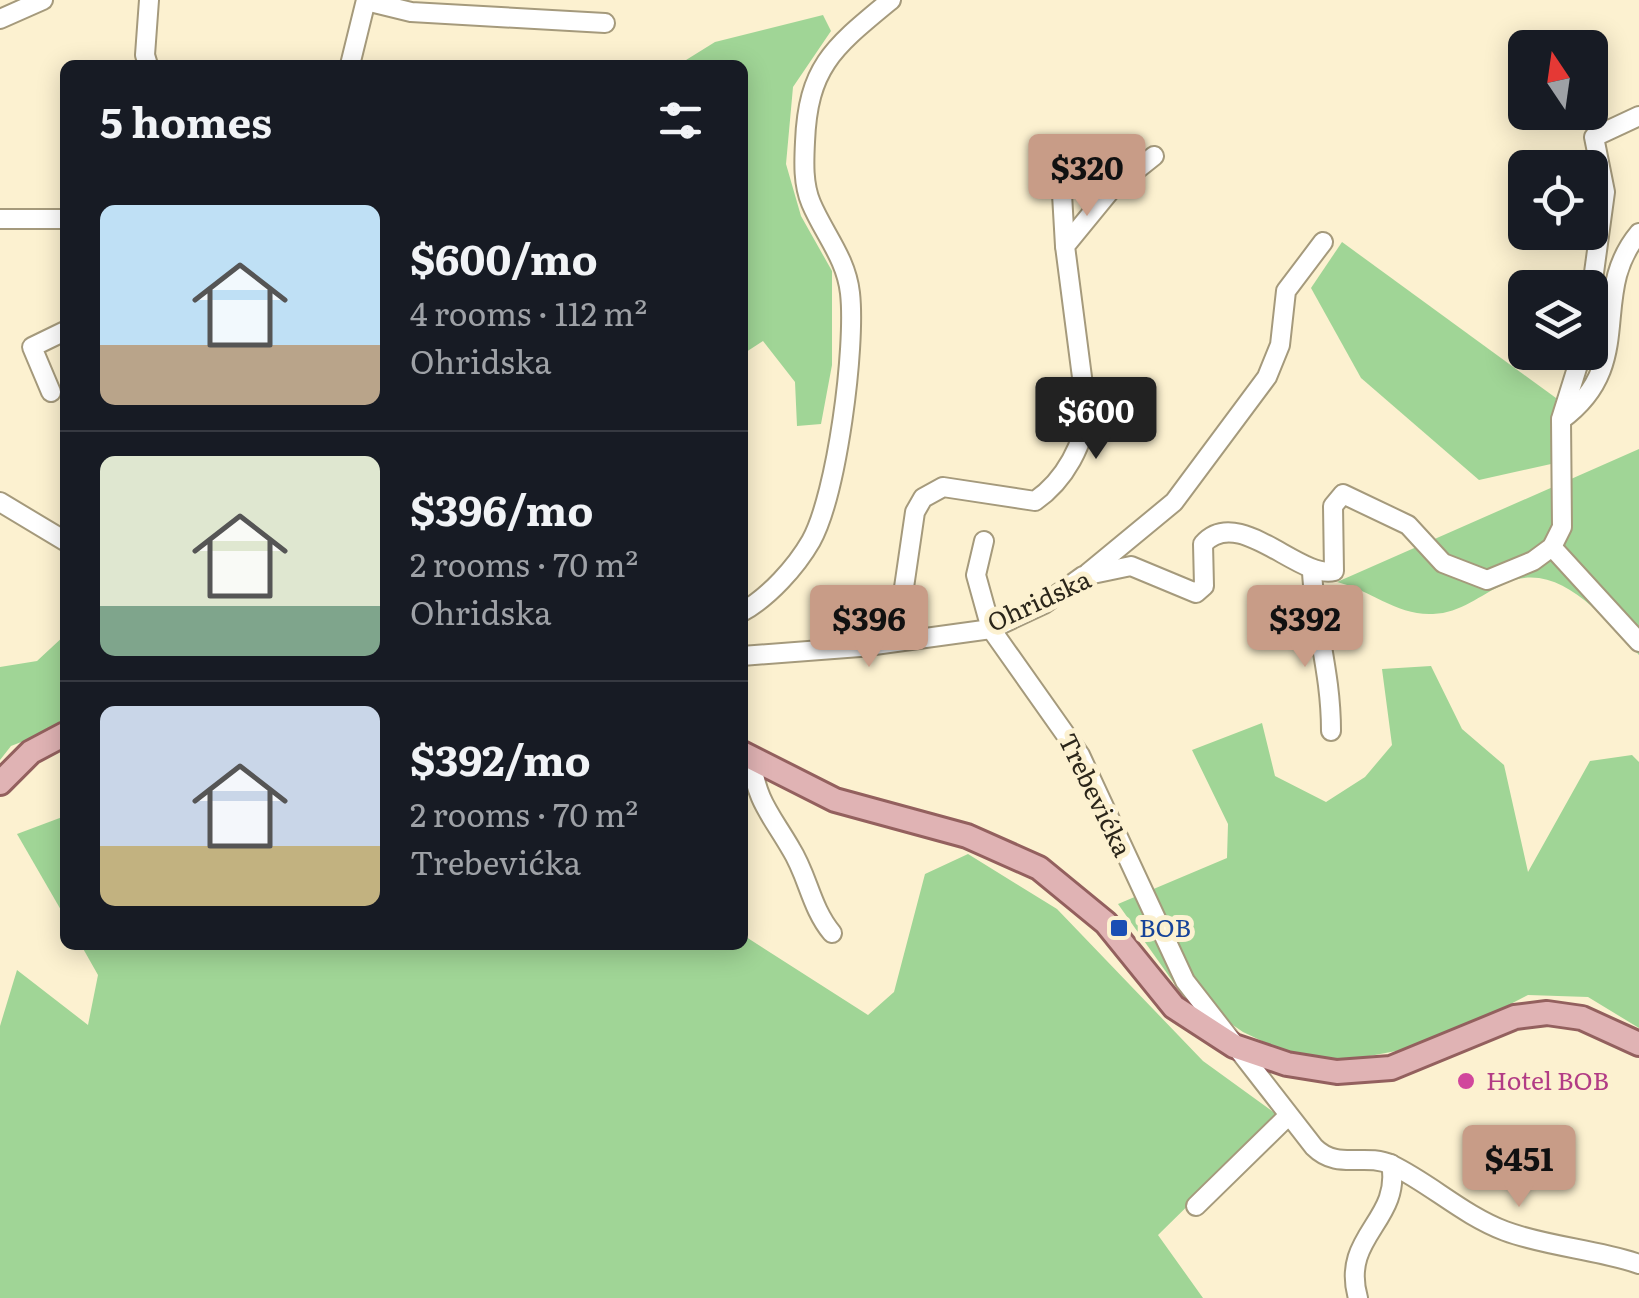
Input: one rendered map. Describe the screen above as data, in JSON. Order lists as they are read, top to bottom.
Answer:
{
  "streets": {
    "street": ["Ohridska", "Trebevićka"]
  },
  "crossings": [
    ["Ohridska", "Trebevićka"]
  ],
  "places": {
    "transit": ["BOB"],
    "other": ["Hotel BOB"]
  },
  "north": "top",
  "page": {
    "heading": "5 homes",
    "price": [
      "$320",
      "$600",
      "$396",
      "$392",
      "$451"
    ],
    "list": [
      {
        "name": "$600/mo",
        "note": "4 rooms · 112 m² · Ohridska"
      },
      {
        "name": "$396/mo",
        "note": "2 rooms · 70 m² · Ohridska"
      },
      {
        "name": "$392/mo",
        "note": "2 rooms · 70 m² · Trebevićka"
      }
    ]
  }
}
